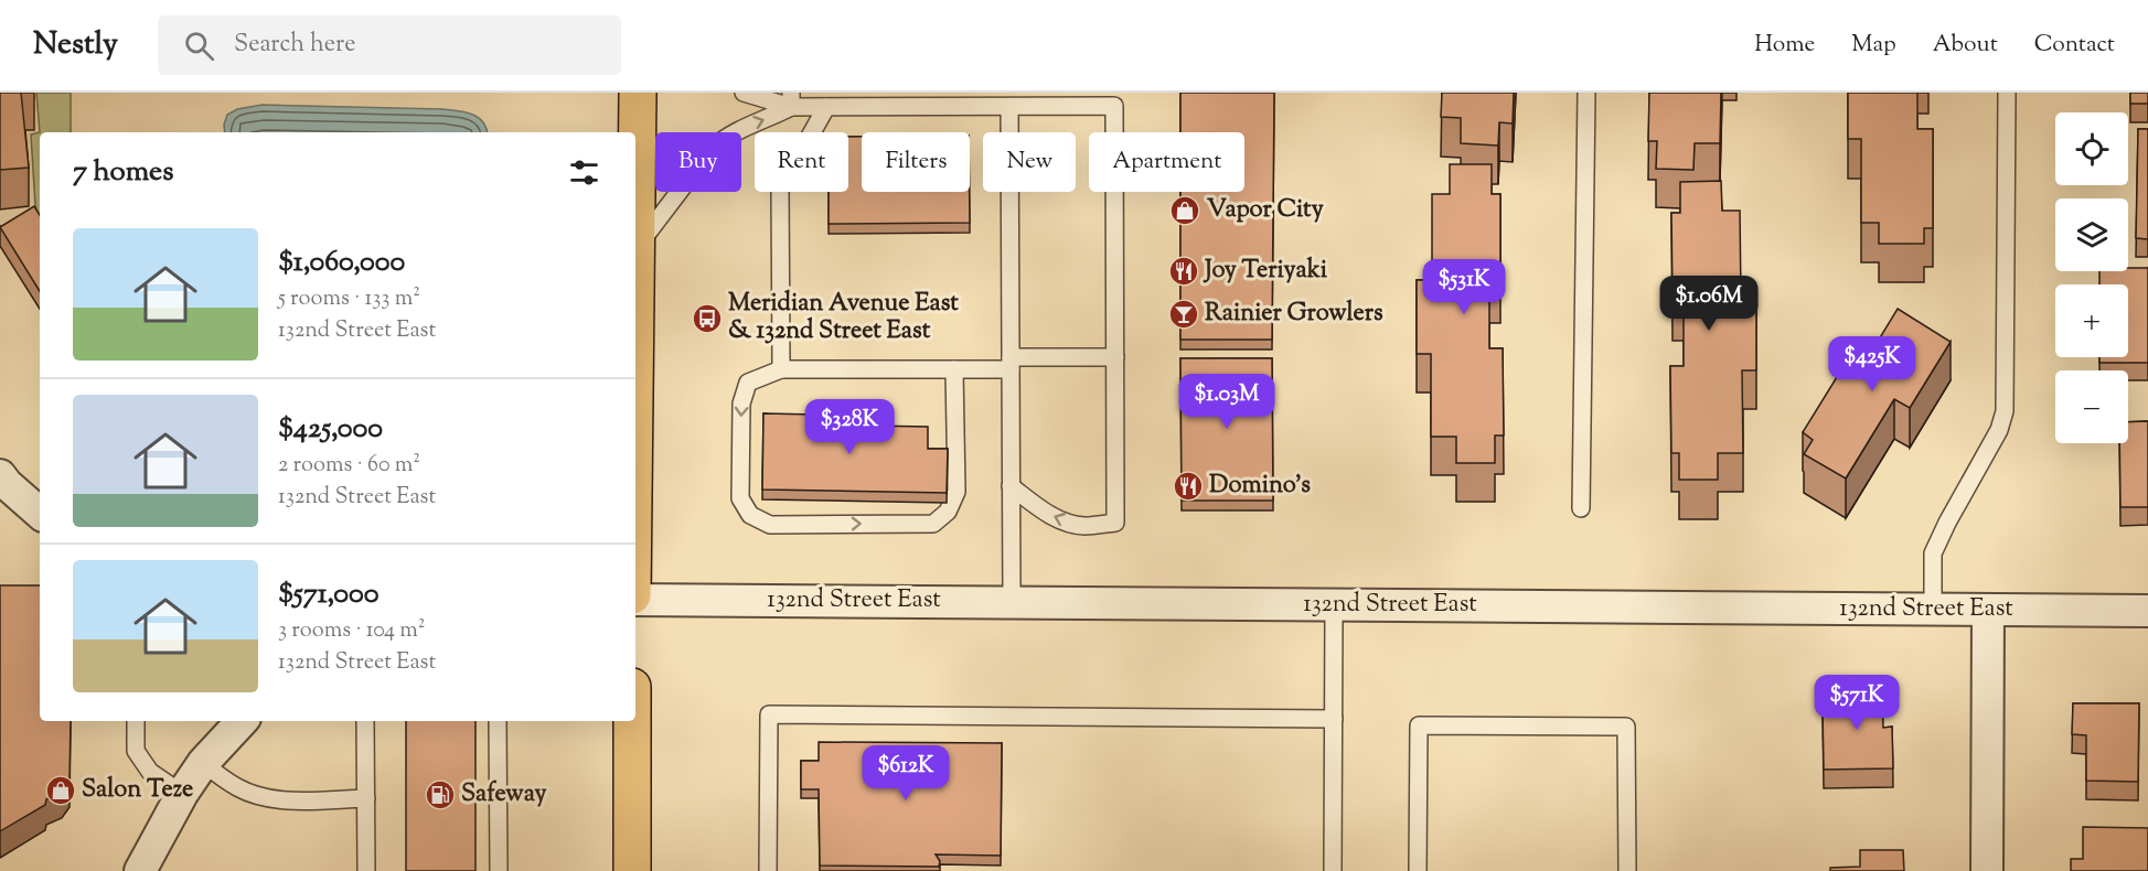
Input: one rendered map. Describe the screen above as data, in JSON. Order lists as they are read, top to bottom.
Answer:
{
  "streets": {
    "street": ["132nd Street East"]
  },
  "places": {
    "shop": ["Vapor City", "Salon Teze"],
    "restaurant": ["Joy Teriyaki", "Domino's"],
    "bar": ["Rainier Growlers"],
    "bus stop": ["Meridian Avenue East & 132nd Street East"],
    "fuel station": ["Safeway"]
  },
  "page": {
    "header": "Nestly",
    "search": "Search here",
    "nav": [
      "Home",
      "Map",
      "About",
      "Contact"
    ],
    "map_buttons": ["+", "−"],
    "chip": [
      "Buy",
      "Rent",
      "Filters",
      "New",
      "Apartment"
    ],
    "heading": "7 homes",
    "list": [
      {
        "name": "$1,060,000",
        "note": "5 rooms · 133 m² · 132nd Street East"
      },
      {
        "name": "$425,000",
        "note": "2 rooms · 60 m² · 132nd Street East"
      },
      {
        "name": "$571,000",
        "note": "3 rooms · 104 m² · 132nd Street East"
      }
    ],
    "price": [
      "$531K",
      "$1.06M",
      "$425K",
      "$1.03M",
      "$328K",
      "$571K",
      "$612K"
    ]
  }
}
